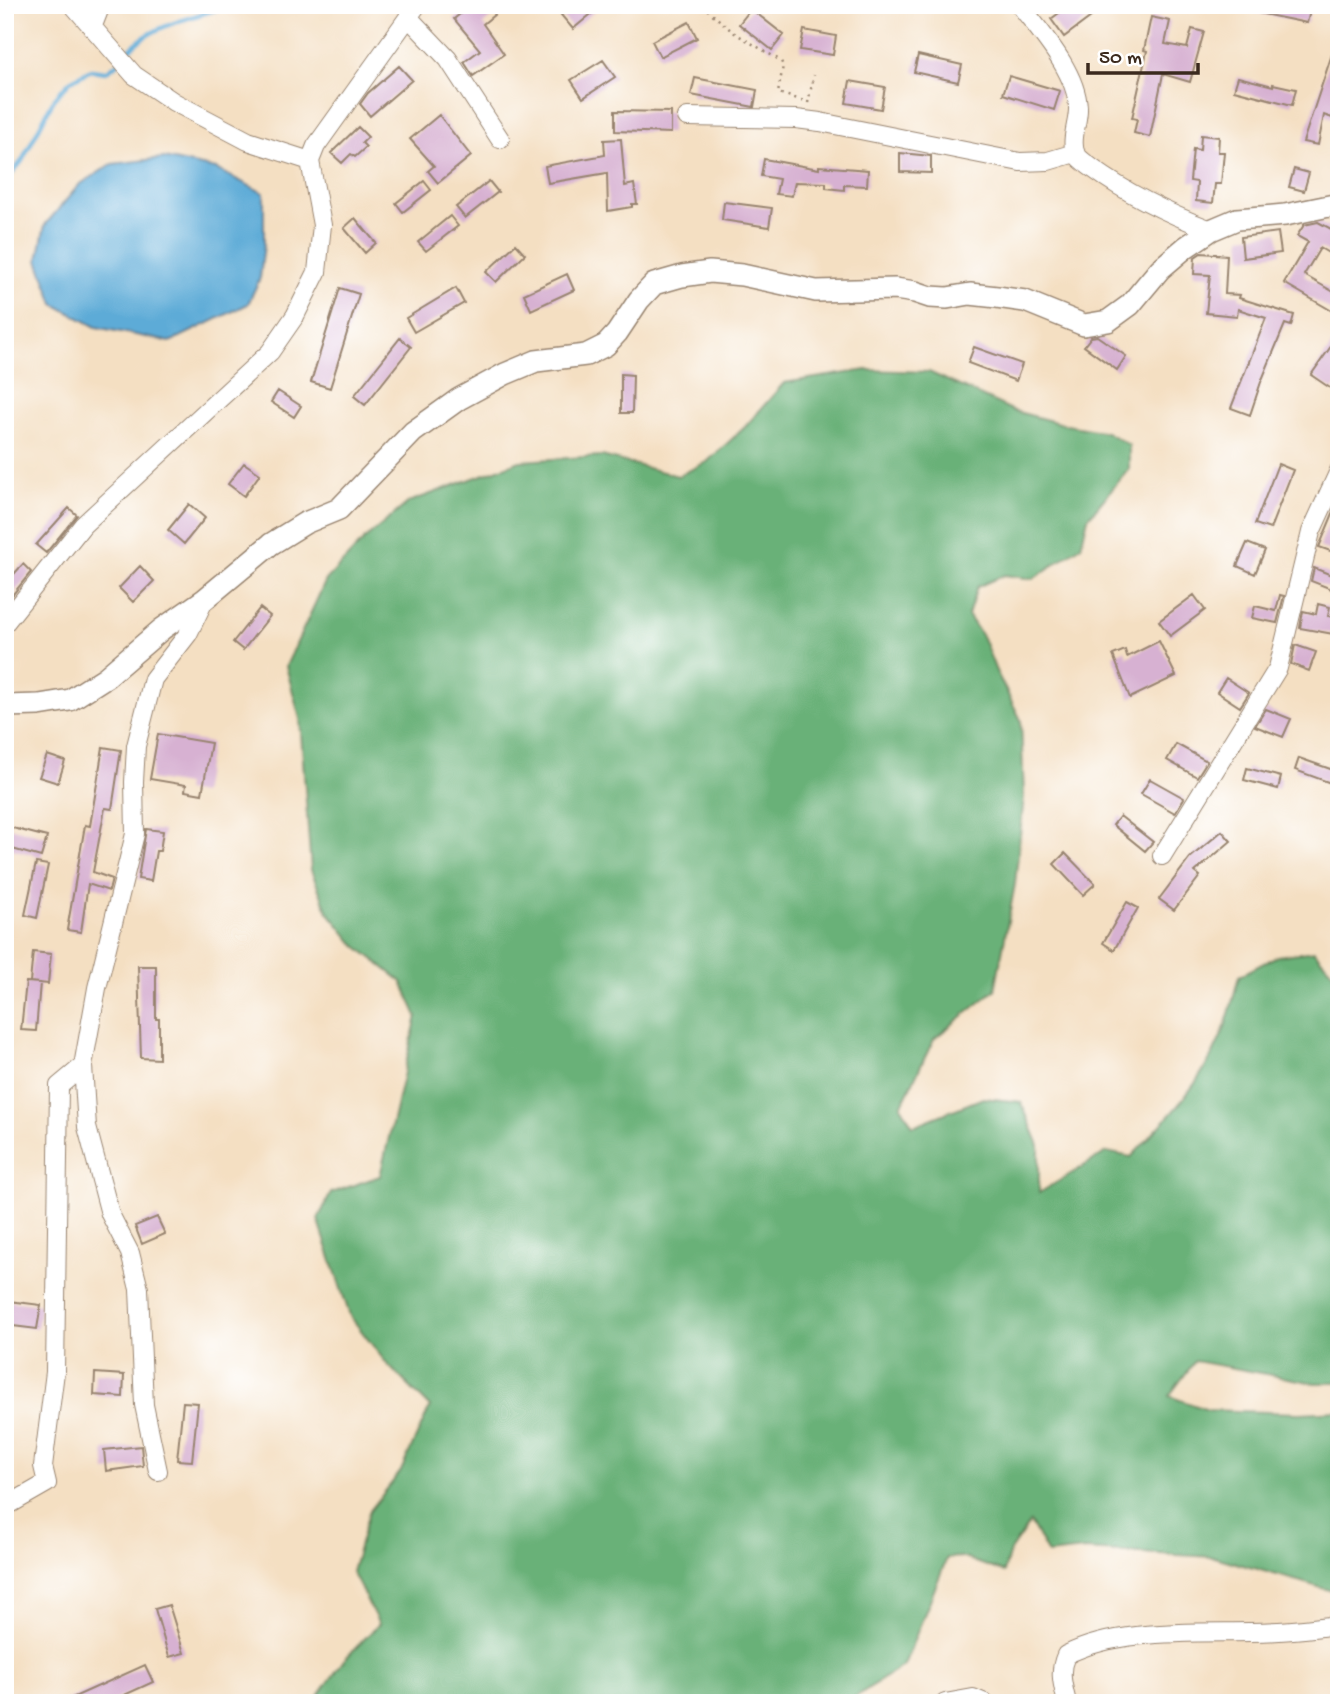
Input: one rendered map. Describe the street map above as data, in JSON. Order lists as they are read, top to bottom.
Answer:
{
  "scale_bar": "50 m"
}
